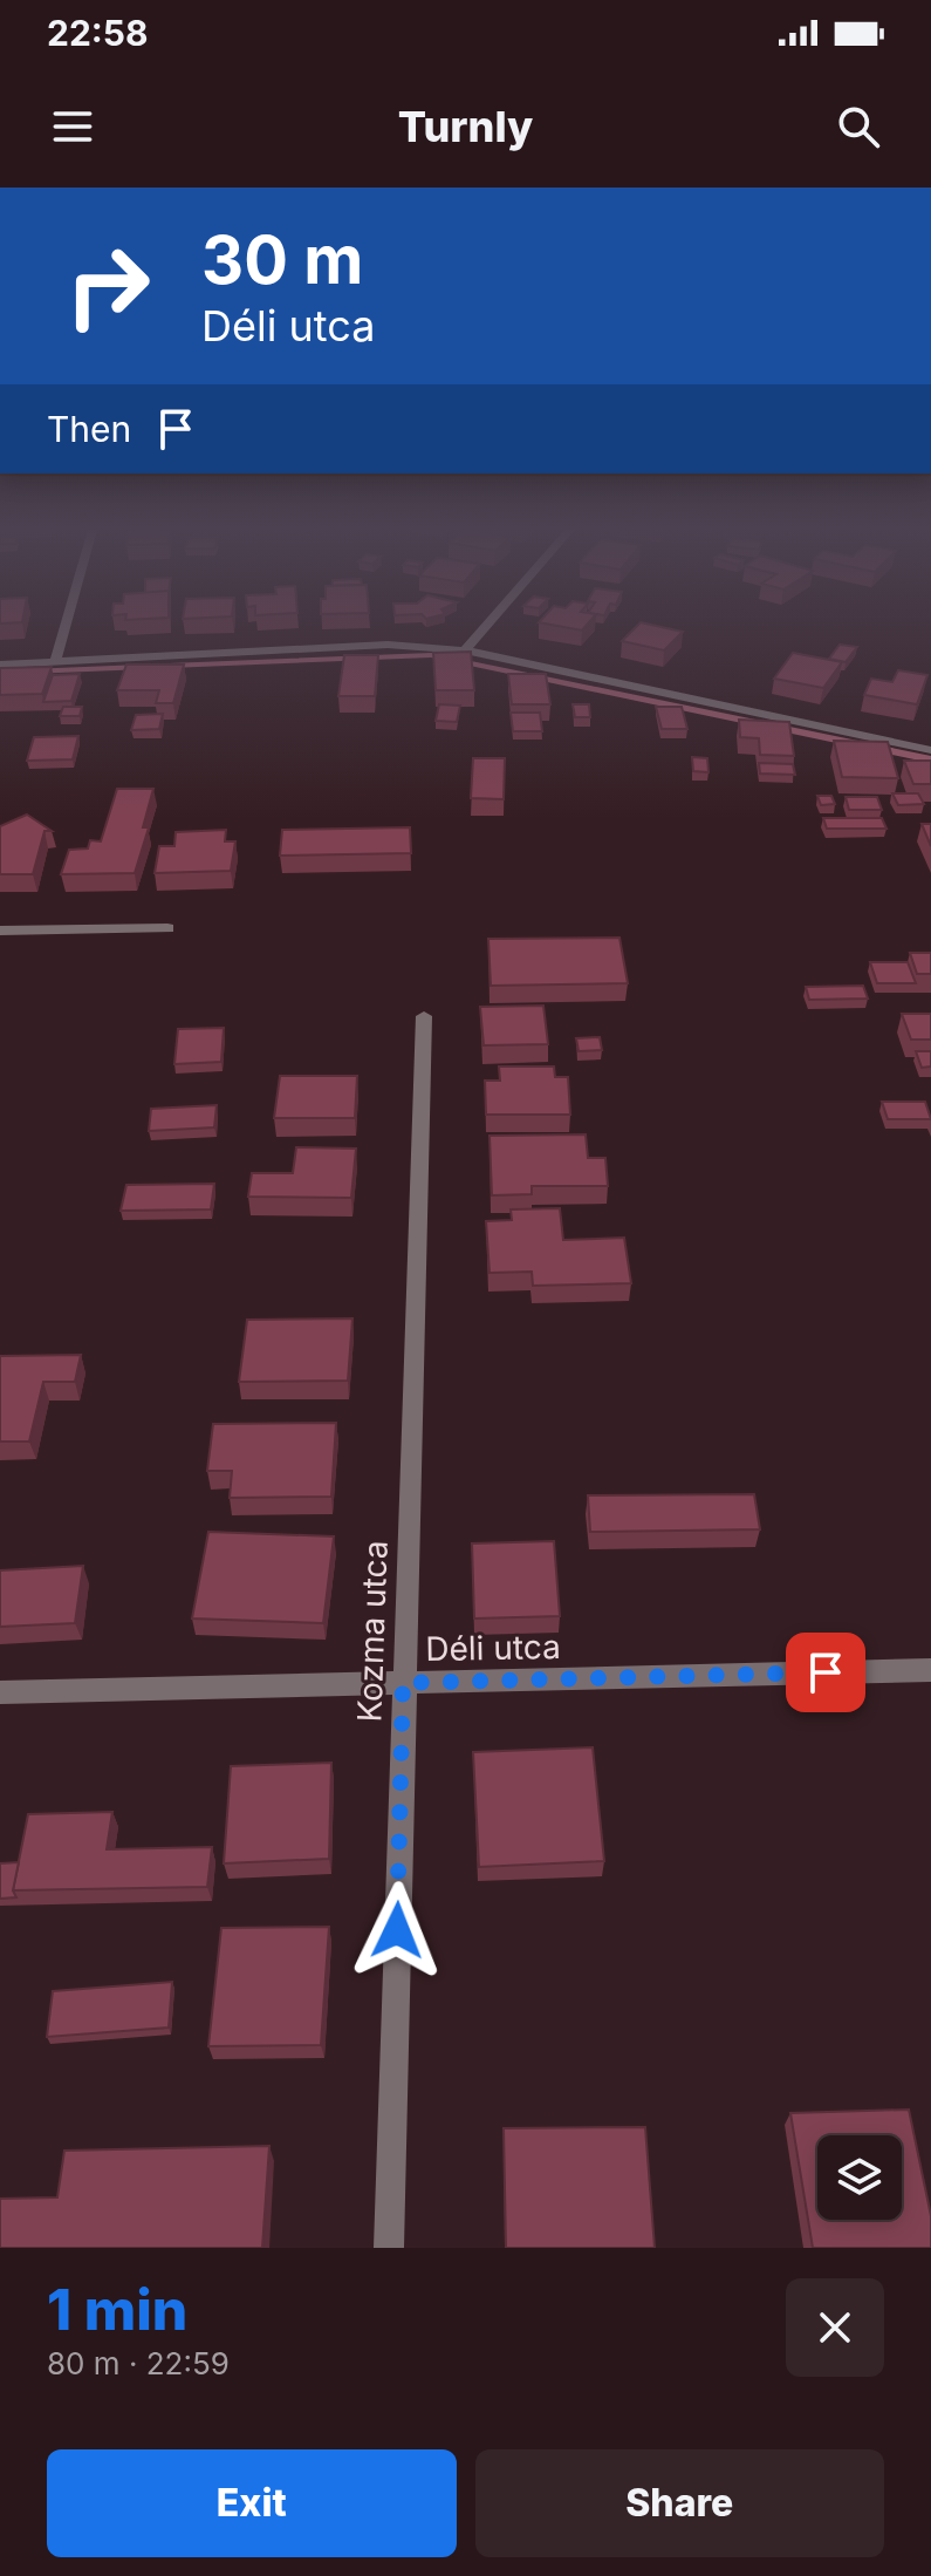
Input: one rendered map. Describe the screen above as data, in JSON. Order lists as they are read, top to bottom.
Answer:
{
  "streets": {
    "street": ["Kozma utca", "Déli utca"]
  },
  "crossings": [
    ["Kozma utca", "Déli utca"]
  ],
  "page": {
    "status": "22:58",
    "header": "Turnly",
    "turn": ["30 m", "Déli utca"],
    "then": "Then",
    "heading": ["1 min", "80 m · 22:59"],
    "buttons": ["Exit", "Share"]
  }
}
